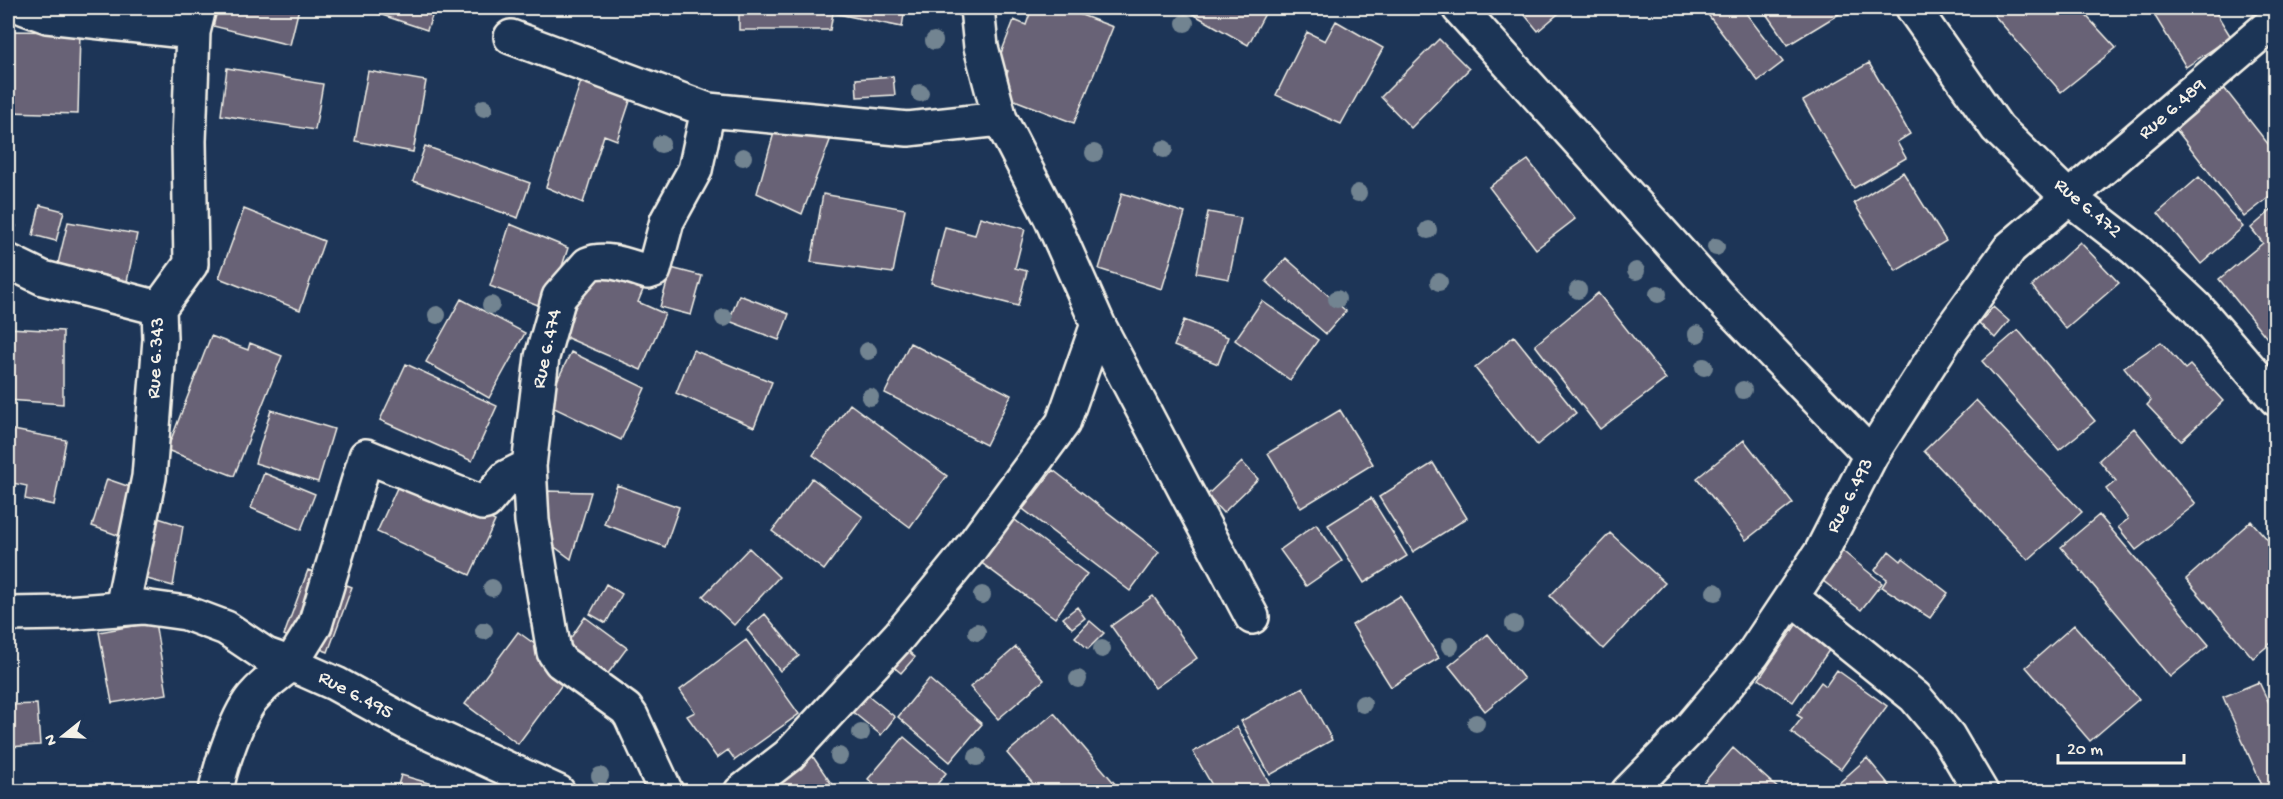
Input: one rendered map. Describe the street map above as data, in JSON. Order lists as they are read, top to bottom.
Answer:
{
  "streets": {
    "street": [
      "Rue 6.489",
      "Rue 6.472",
      "Rue 6.474",
      "Rue 6.343",
      "Rue 6.493",
      "Rue 6.495"
    ]
  },
  "crossings": [
    ["Rue 6.489", "Rue 6.472"],
    ["Rue 6.489", "Rue 6.493"],
    ["Rue 6.472", "Rue 6.493"],
    ["Rue 6.343", "Rue 6.495"]
  ],
  "scale_bar": "20 m",
  "north": "left"
}
